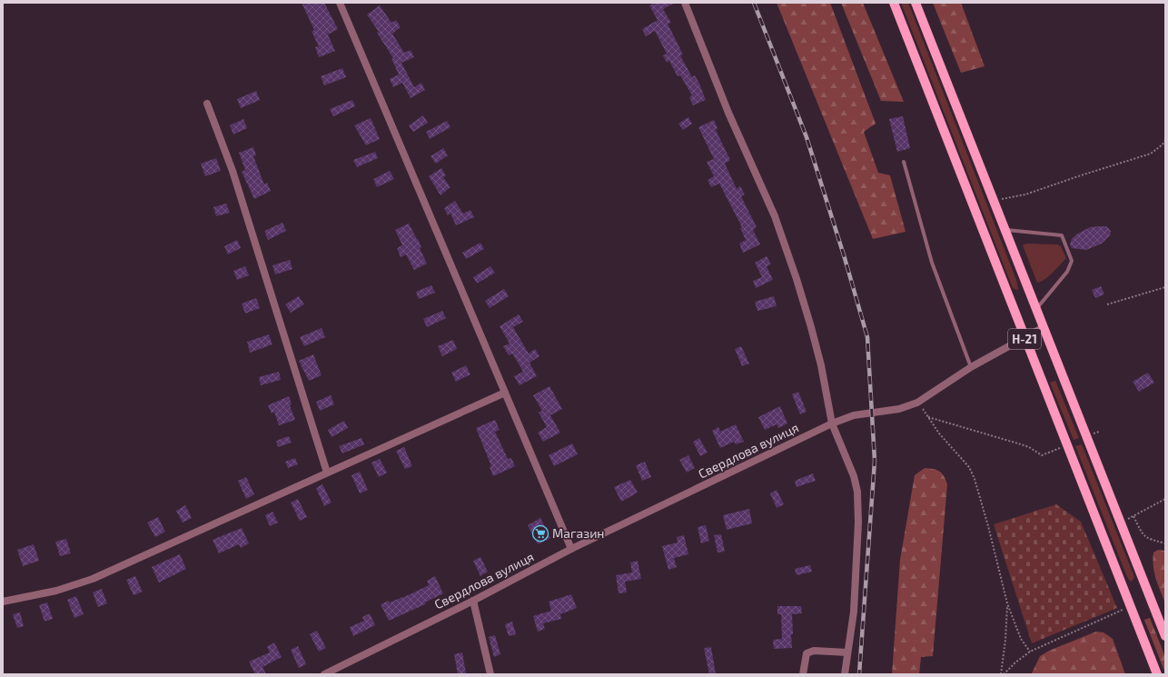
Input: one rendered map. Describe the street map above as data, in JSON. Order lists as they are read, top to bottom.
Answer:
{
  "streets": {
    "main road": ["Н-21"],
    "street": ["Свердлова вулиця"]
  },
  "crossings": [
    ["Н-21", "Свердлова вулиця"]
  ],
  "places": {
    "supermarket": ["Mагазин"]
  }
}
